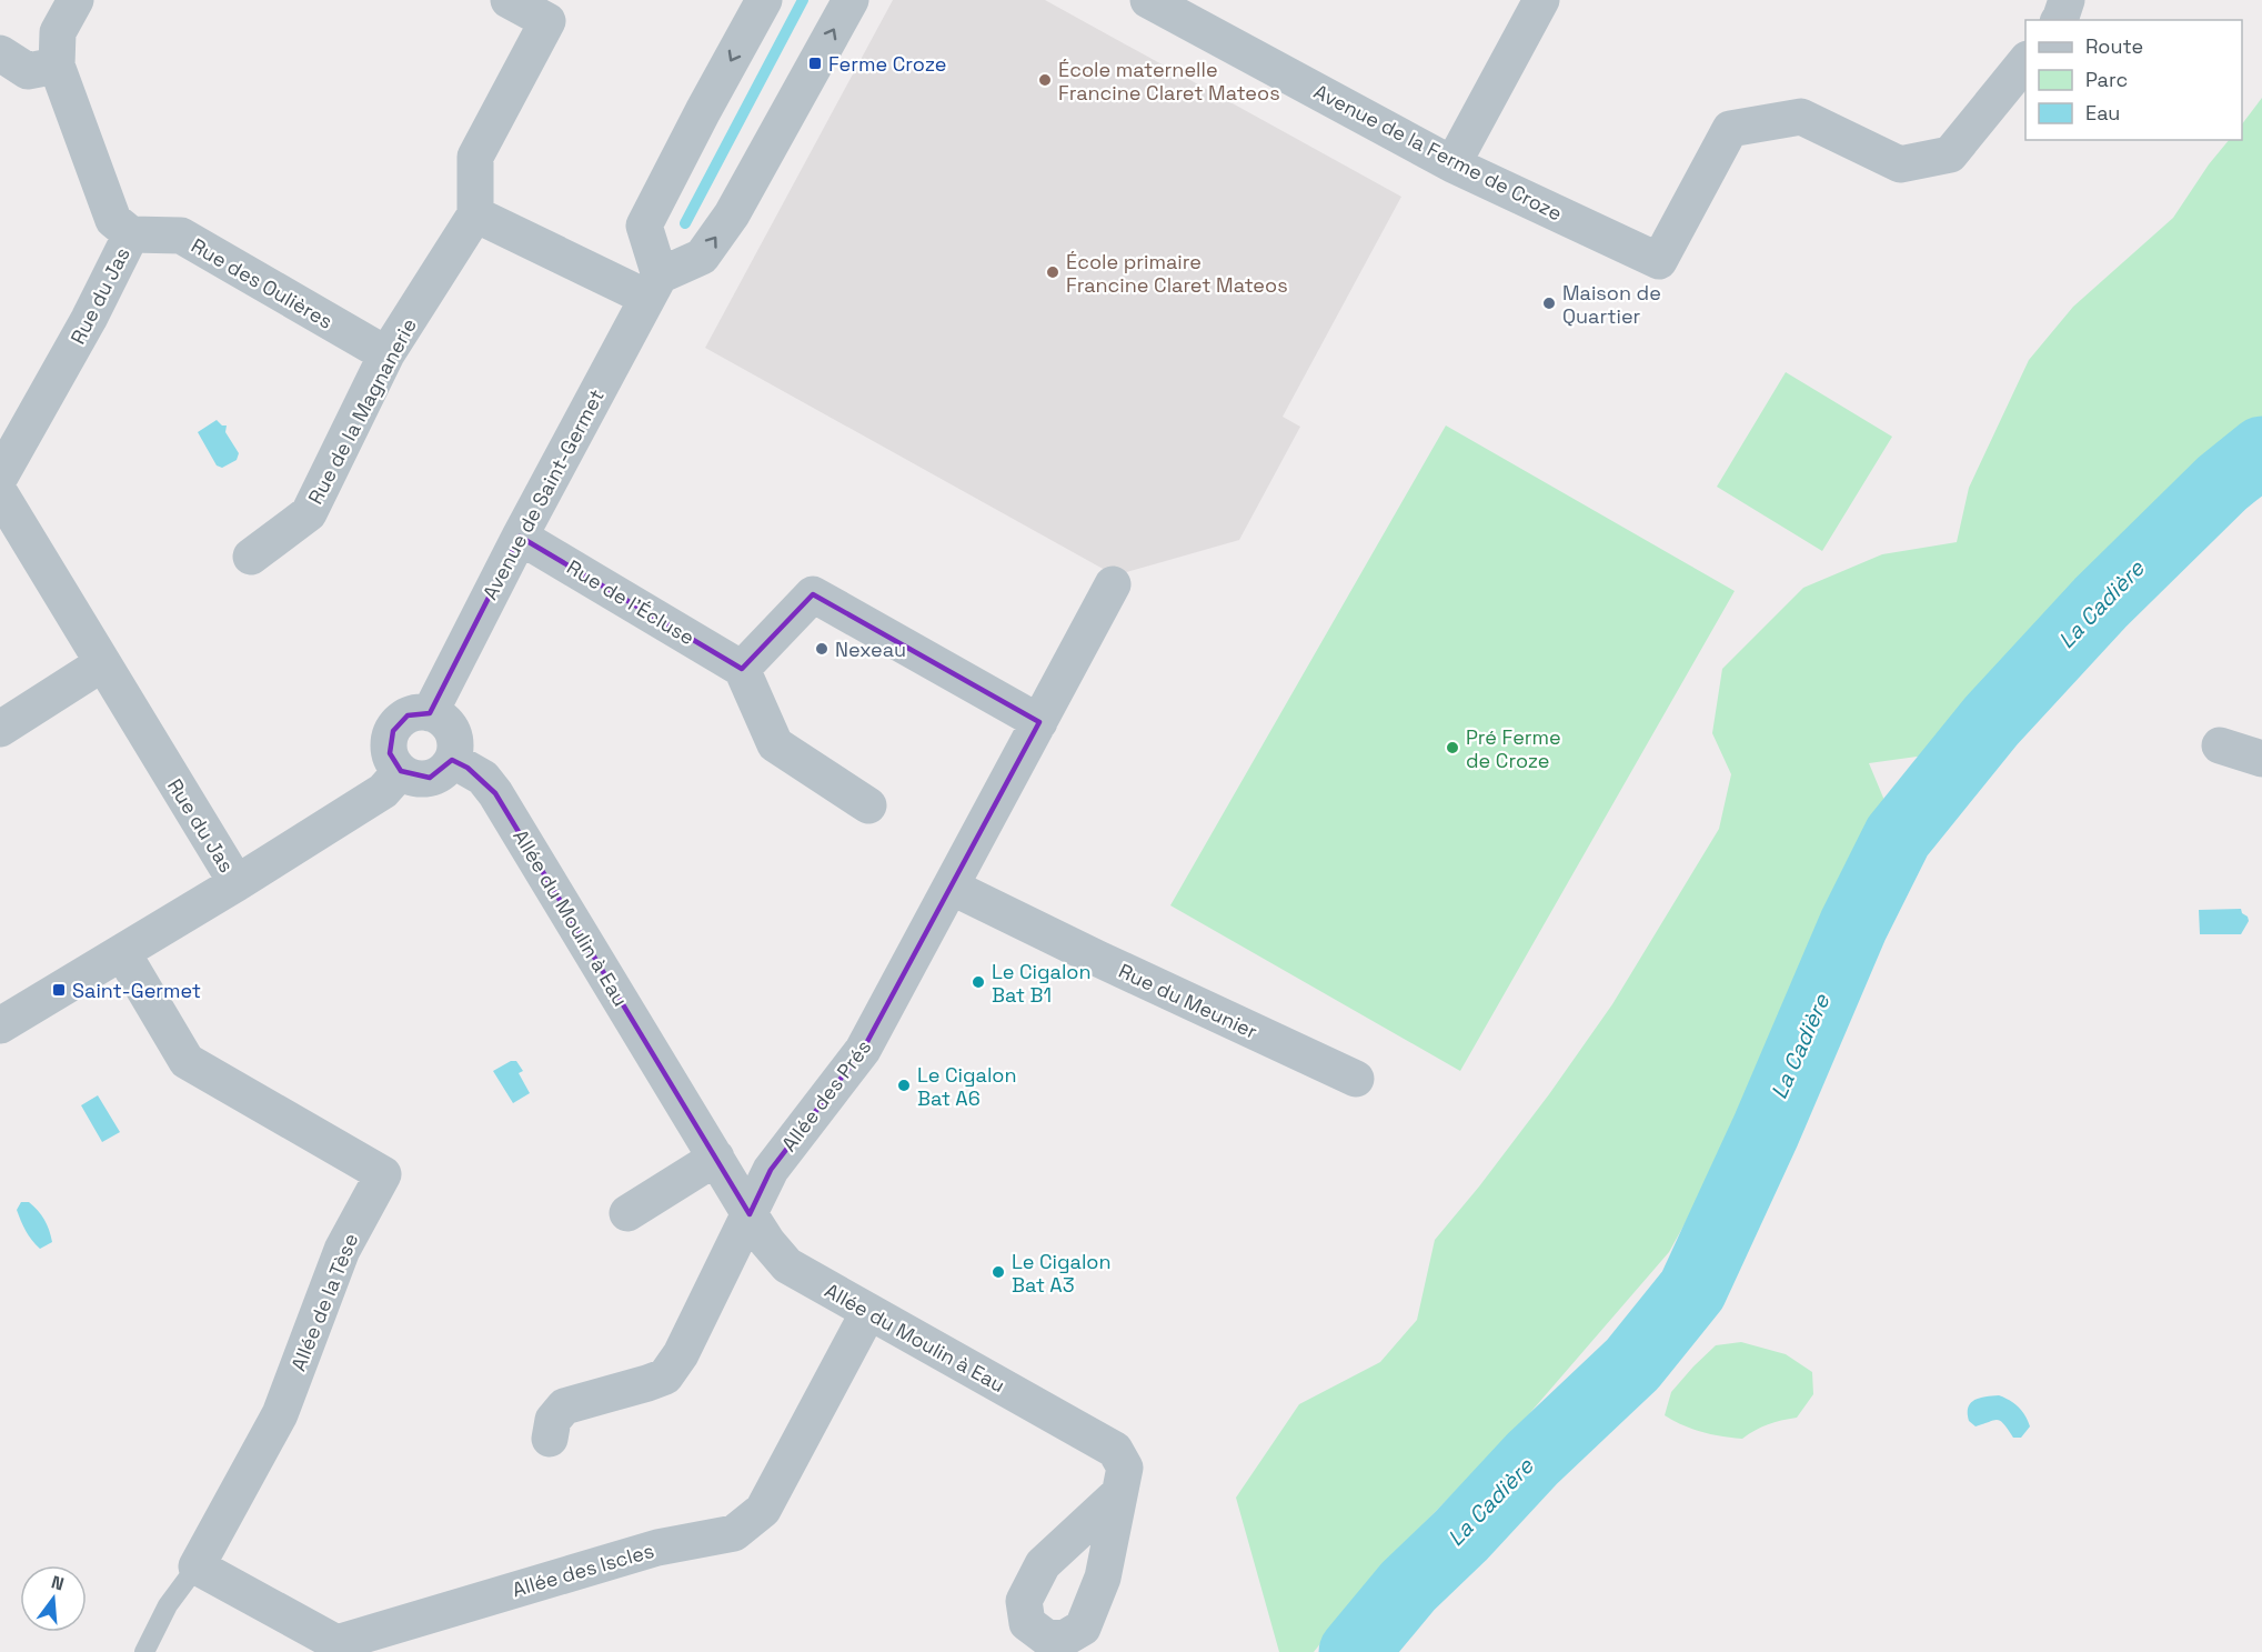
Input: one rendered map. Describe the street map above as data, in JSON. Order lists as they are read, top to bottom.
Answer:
{
  "streets": {
    "street": [
      "Avenue de la Ferme de Croze",
      "Rue des Oulières",
      "Rue du Jas",
      "Rue de la Magnanerie",
      "Avenue de Saint-Germet",
      "Rue de l'Écluse",
      "Allée du Moulin à Eau",
      "Rue du Meunier",
      "Allée des Prés",
      "Allée de la Tèse",
      "Allée des Iscles"
    ]
  },
  "crossings": [
    ["Rue des Oulières", "Rue du Jas"],
    ["Rue des Oulières", "Rue de la Magnanerie"],
    ["Avenue de Saint-Germet", "Rue de l'Écluse"],
    ["Avenue de Saint-Germet", "Allée du Moulin à Eau"],
    ["Allée du Moulin à Eau", "Allée des Prés"],
    ["Allée du Moulin à Eau", "Allée des Iscles"],
    ["Rue du Meunier", "Allée des Prés"],
    ["Allée de la Tèse", "Allée des Iscles"]
  ],
  "water": ["La Cadière"],
  "places": {
    "transit": ["Ferme Croze", "Saint-Germet"],
    "other": [
      "École maternelle Francine Claret Mateos",
      "École primaire Francine Claret Mateos",
      "Maison de Quartier",
      "Nexeau",
      "Pré Ferme de Croze",
      "Le Cigalon Bat B1",
      "Le Cigalon Bat A6",
      "Le Cigalon Bat A3"
    ]
  },
  "legend": ["Route", "Parc", "Eau"],
  "north": "top"
}
